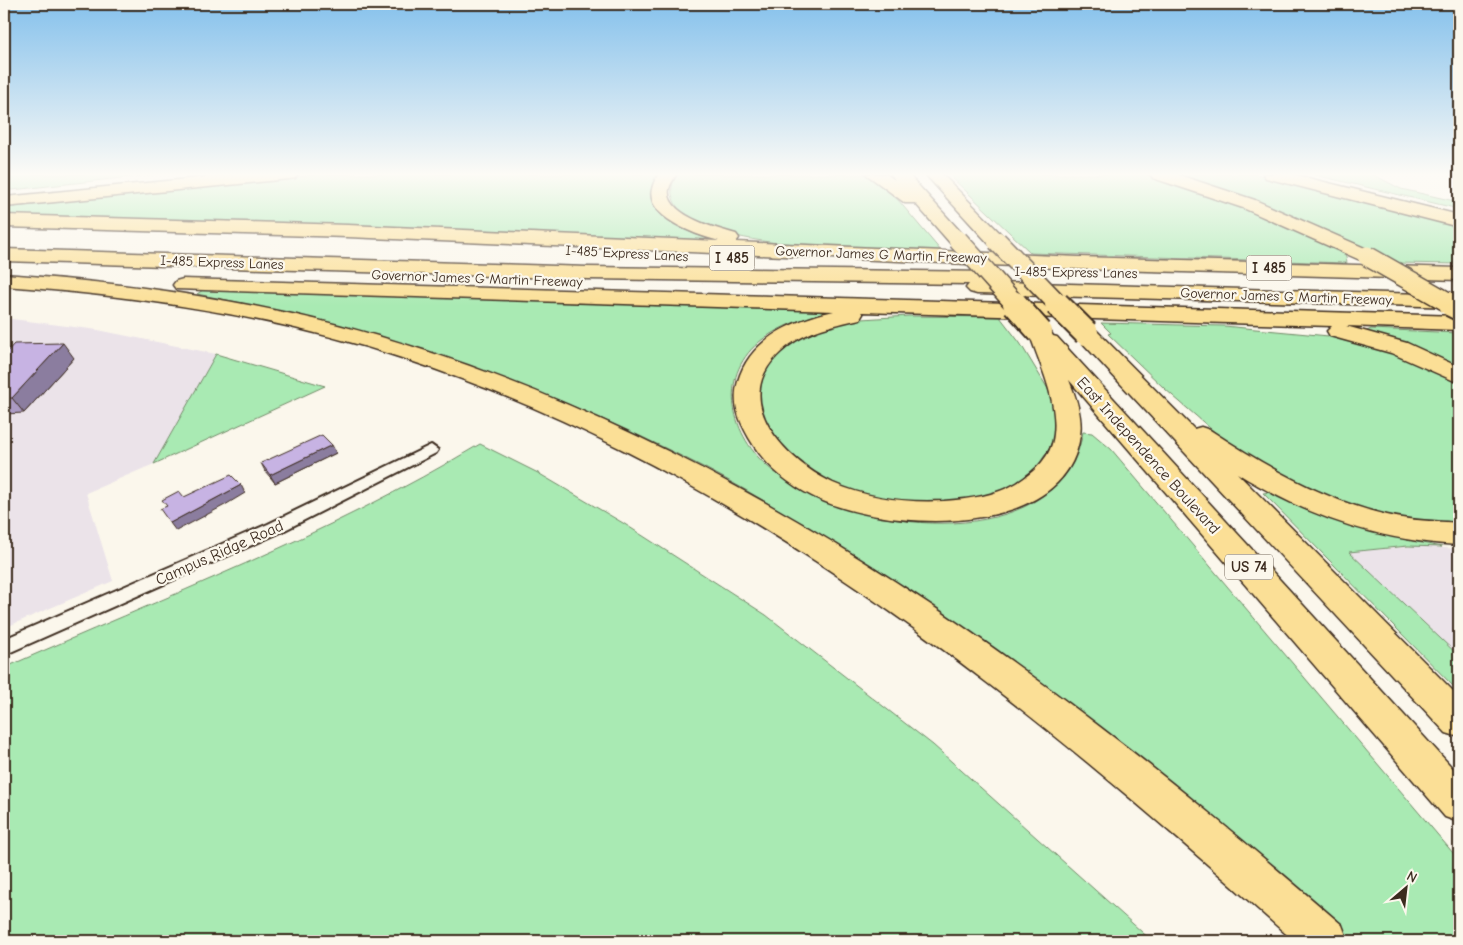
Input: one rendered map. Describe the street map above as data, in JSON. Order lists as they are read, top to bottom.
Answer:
{
  "streets": {
    "highway": [
      "I-485 Express Lanes",
      "Governor James G Martin Freeway",
      "I 485",
      "East Independence Boulevard",
      "US 74"
    ],
    "street": ["Campus Ridge Road"]
  },
  "north": "top right"
}
